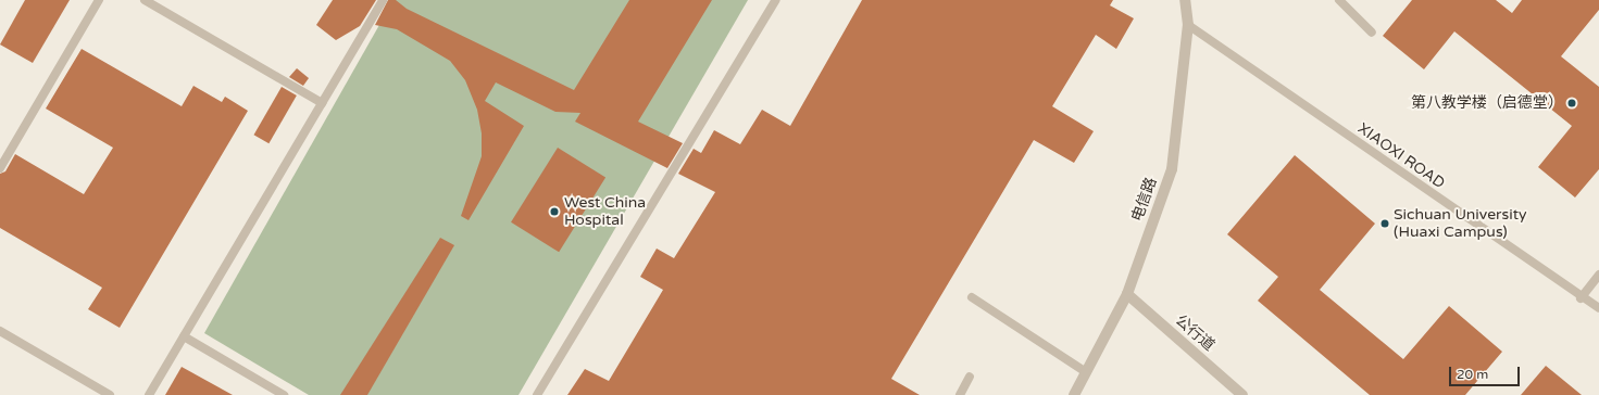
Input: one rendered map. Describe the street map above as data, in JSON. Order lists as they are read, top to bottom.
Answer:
{
  "streets": {
    "street": ["电信路", "公行道"],
    "lane": ["XIAOXI ROAD"]
  },
  "crossings": [
    ["XIAOXI ROAD", "电信路"],
    ["电信路", "公行道"]
  ],
  "places": ["第八教学楼（启德堂）", "West China Hospital", "Sichuan University (Huaxi Campus)"],
  "scale_bar": "20 m"
}
